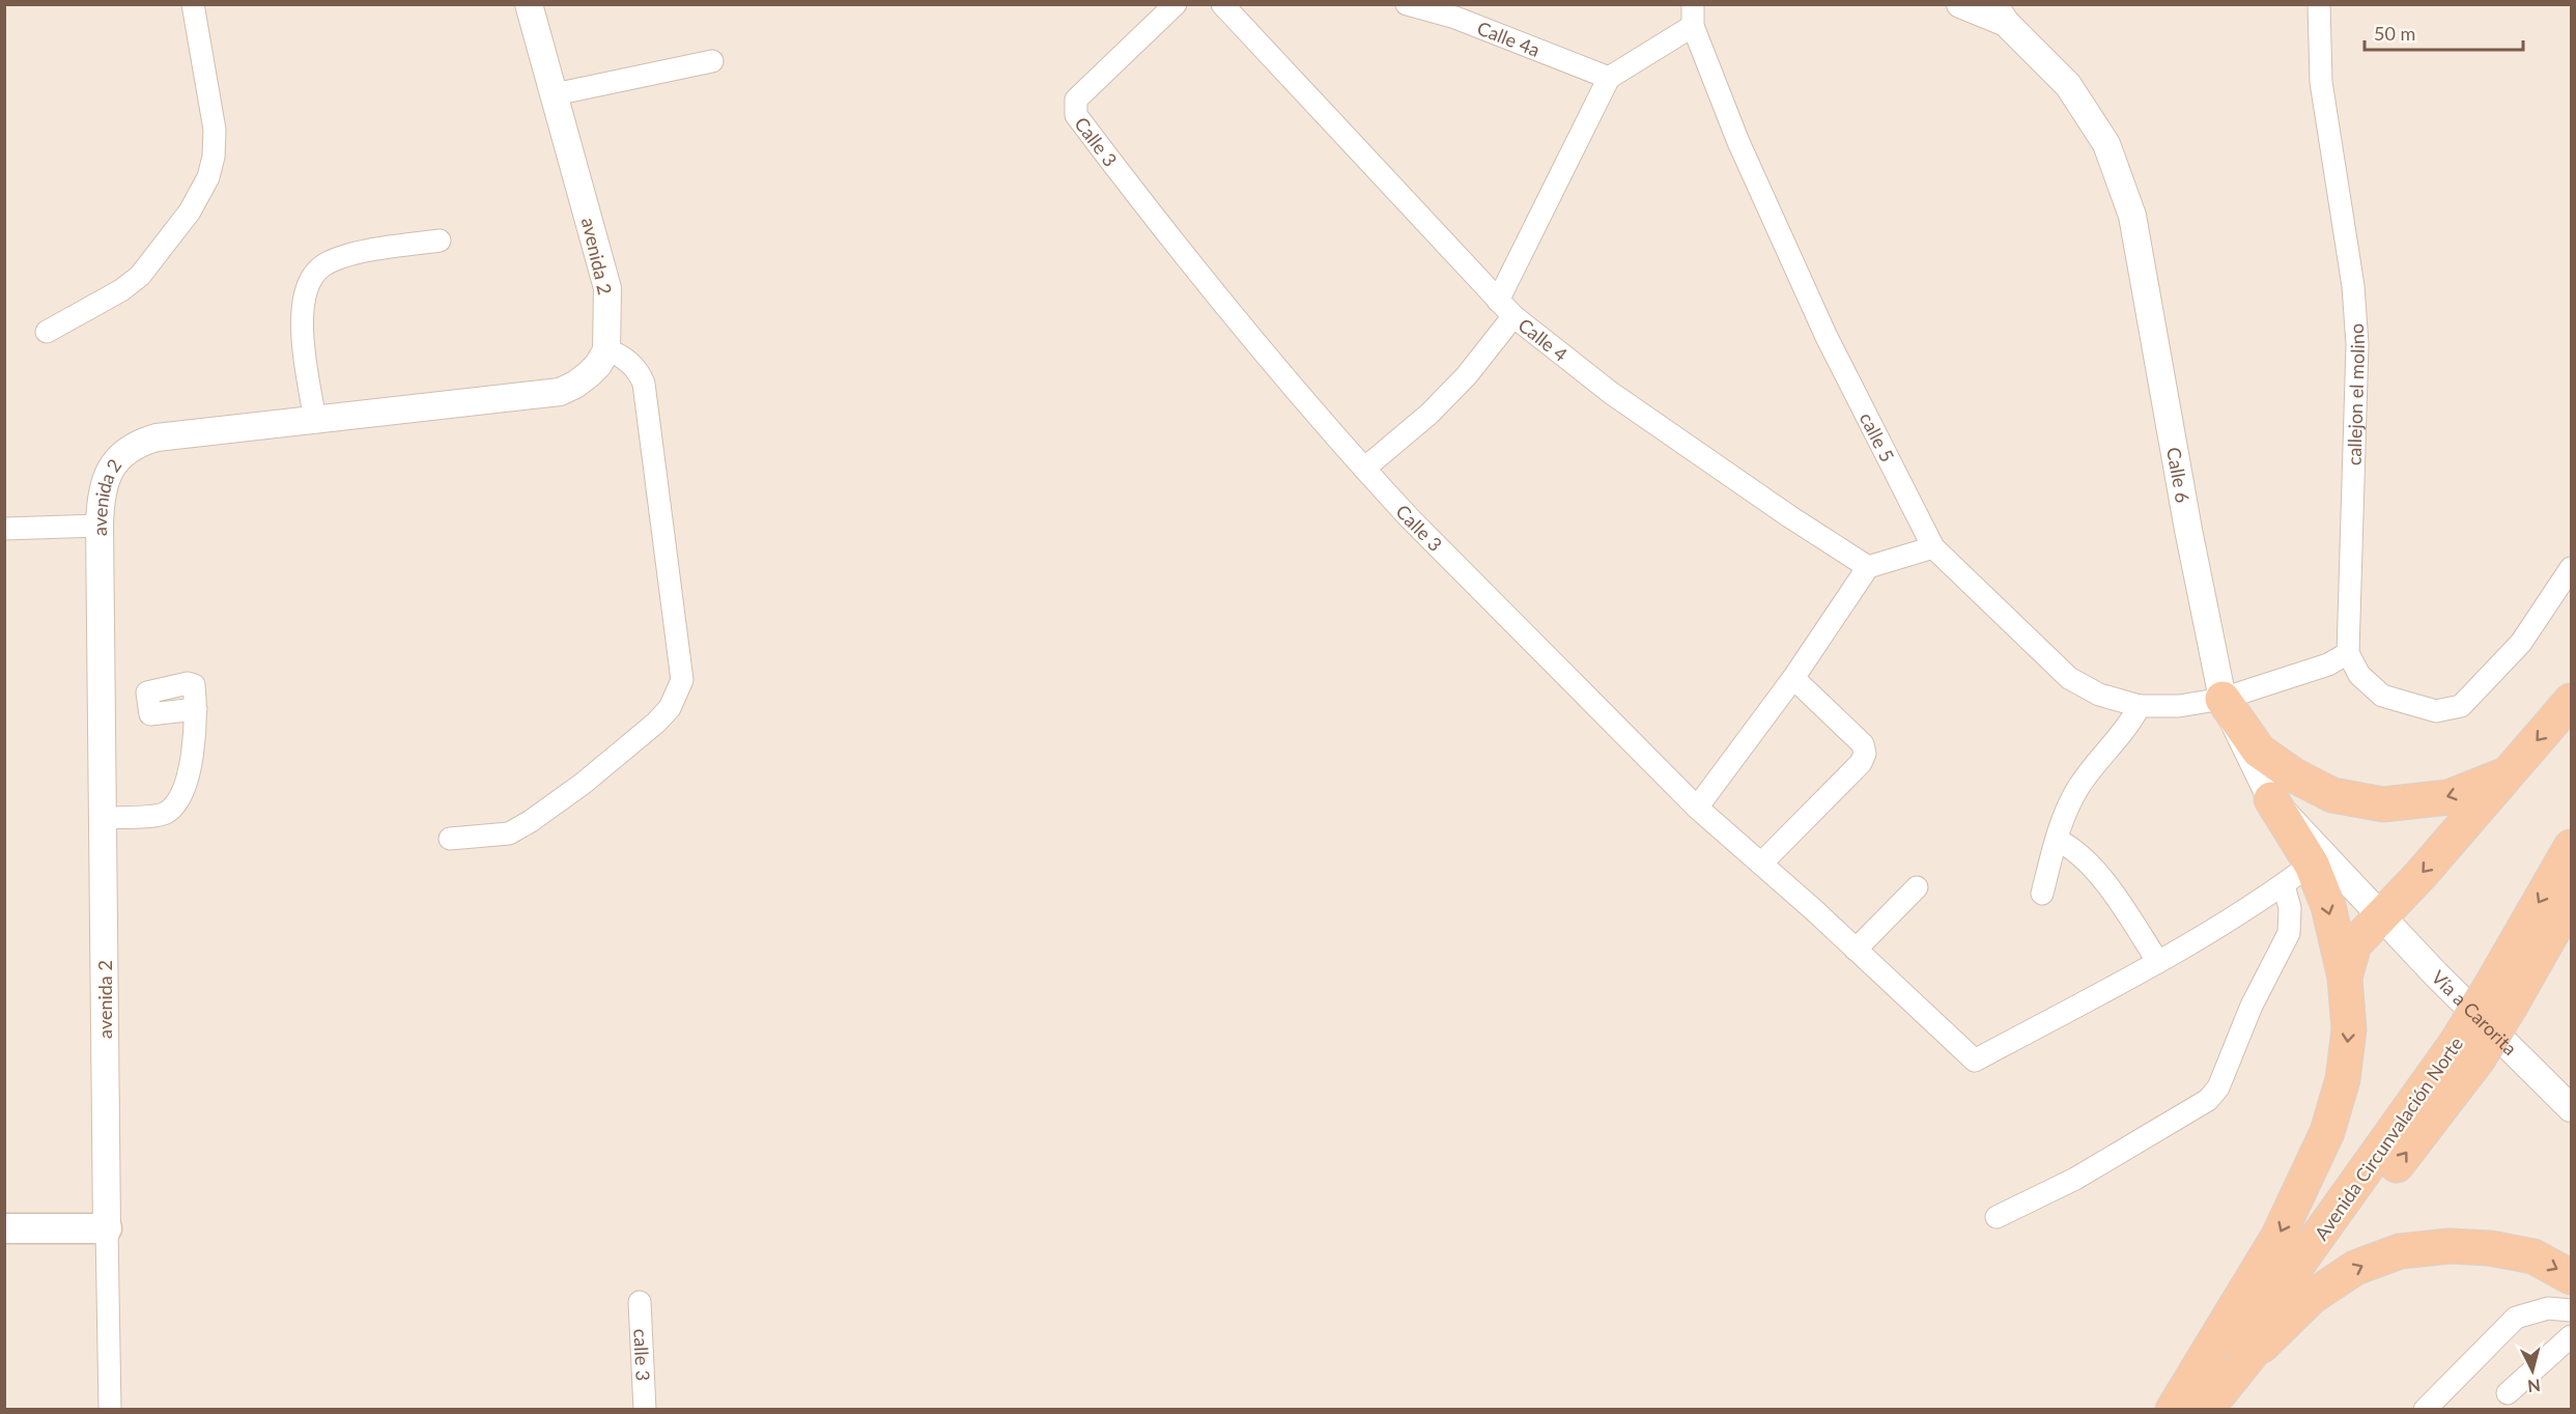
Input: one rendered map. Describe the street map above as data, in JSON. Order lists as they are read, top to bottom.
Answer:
{
  "streets": {
    "highway": ["Avenida Circunvalación Norte"],
    "street": [
      "Calle 4a",
      "Calle 3",
      "avenida 2",
      "Calle 4",
      "callejon el molino",
      "calle 5",
      "Calle 6",
      "Vía a Carorita",
      "calle 3"
    ]
  },
  "crossings": [
    ["calle 5", "Calle 6"]
  ],
  "scale_bar": "50 m",
  "north": "bottom"
}
